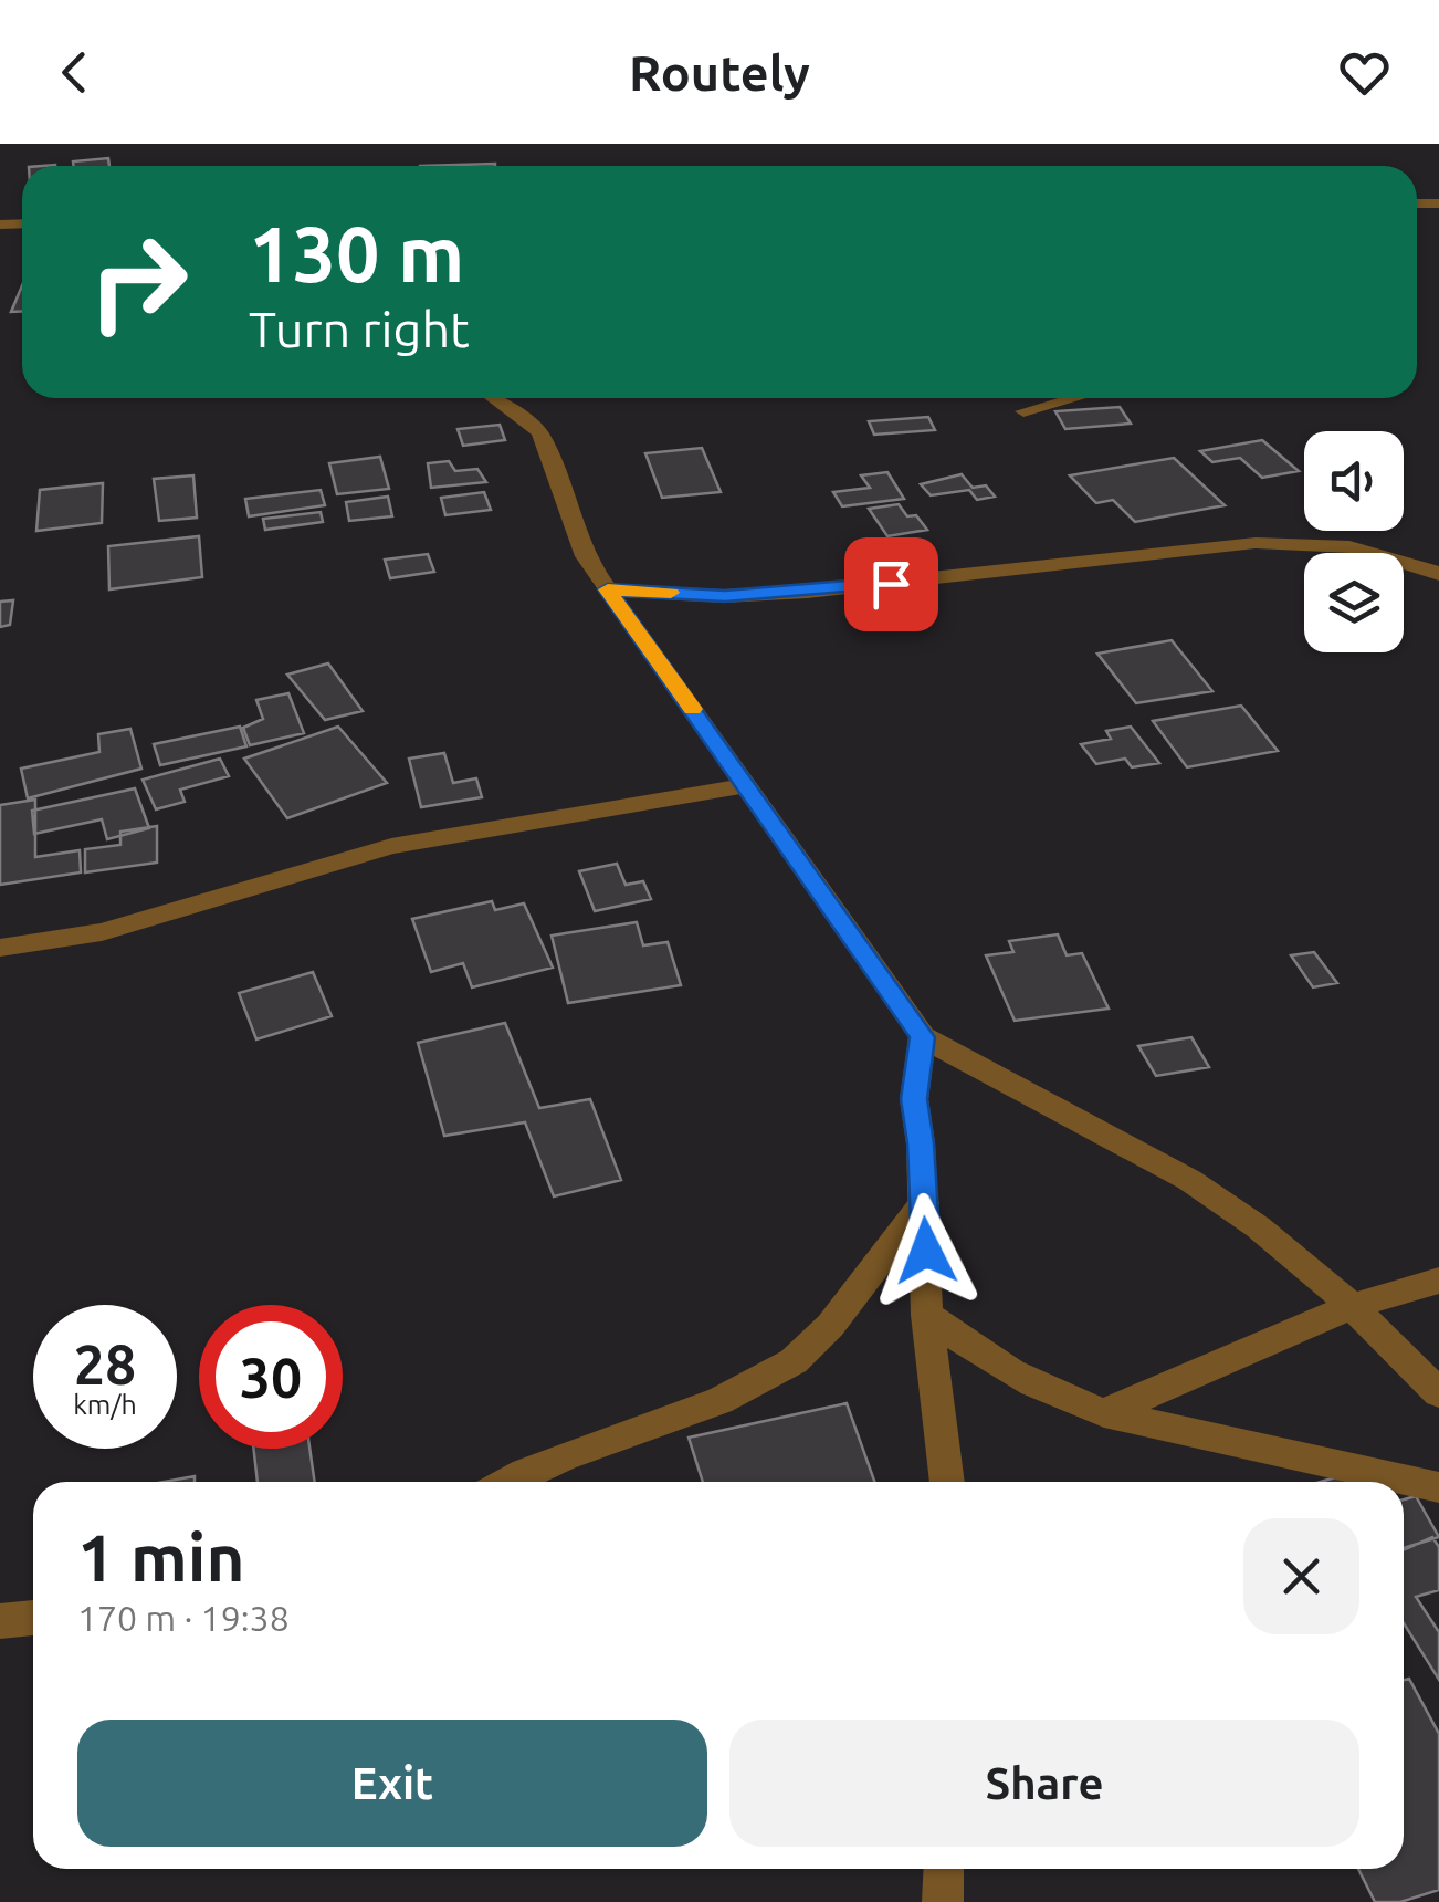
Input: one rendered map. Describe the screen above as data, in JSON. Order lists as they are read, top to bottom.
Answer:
{
  "page": {
    "header": "Routely",
    "turn": ["130 m", "Turn right"],
    "speed": "28 km/h",
    "limit": "30",
    "heading": ["1 min", "170 m · 19:38"],
    "buttons": ["Exit", "Share"]
  }
}
